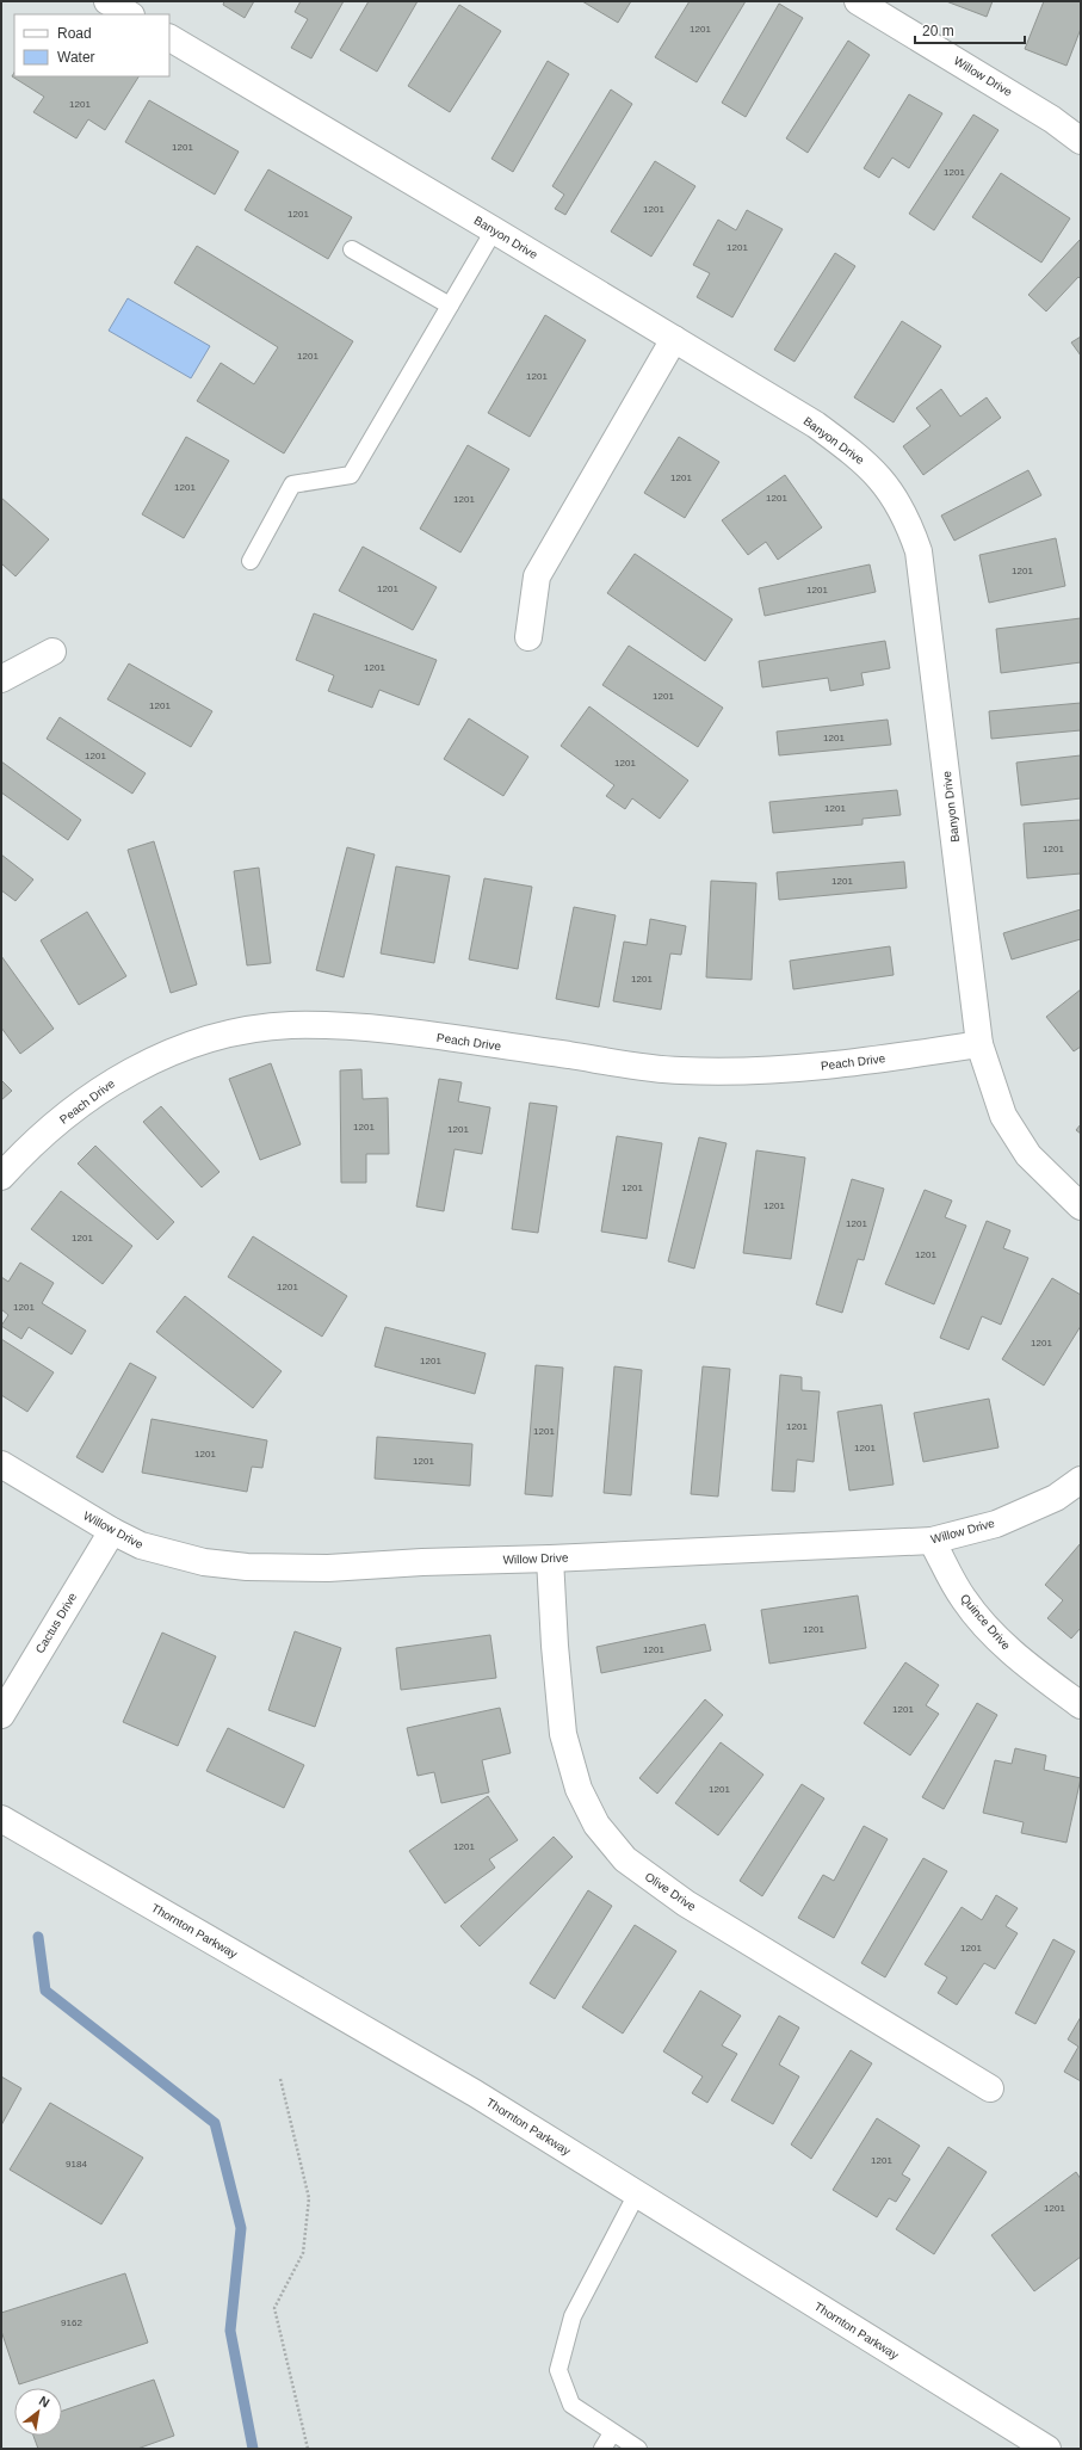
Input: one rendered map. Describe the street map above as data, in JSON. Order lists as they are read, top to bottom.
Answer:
{
  "streets": {
    "street": [
      "Willow Drive",
      "Banyon Drive",
      "Peach Drive",
      "Quince Drive",
      "Cactus Drive",
      "Olive Drive",
      "Thornton Parkway"
    ]
  },
  "crossings": [
    ["Willow Drive", "Quince Drive"],
    ["Willow Drive", "Cactus Drive"],
    ["Willow Drive", "Olive Drive"],
    ["Banyon Drive", "Peach Drive"]
  ],
  "house_numbers": [
    "1201",
    "1201",
    "1201",
    "1201",
    "1201",
    "1201",
    "1201",
    "1201",
    "1201",
    "1201",
    "1201",
    "1201",
    "1201",
    "1201",
    "1201",
    "1201",
    "1201",
    "1201",
    "1201",
    "1201",
    "1201",
    "1201",
    "1201",
    "1201",
    "1201",
    "1201",
    "1201",
    "1201",
    "1201",
    "1201",
    "1201",
    "1201",
    "1201",
    "1201",
    "1201",
    "1201",
    "1201",
    "1201",
    "1201",
    "1201",
    "1201",
    "1201",
    "1201",
    "1201",
    "1201",
    "1201",
    "1201",
    "1201",
    "1201",
    "9184",
    "1201",
    "9162"
  ],
  "legend": ["Road", "Water"],
  "scale_bar": "20 m",
  "north": "top right"
}
